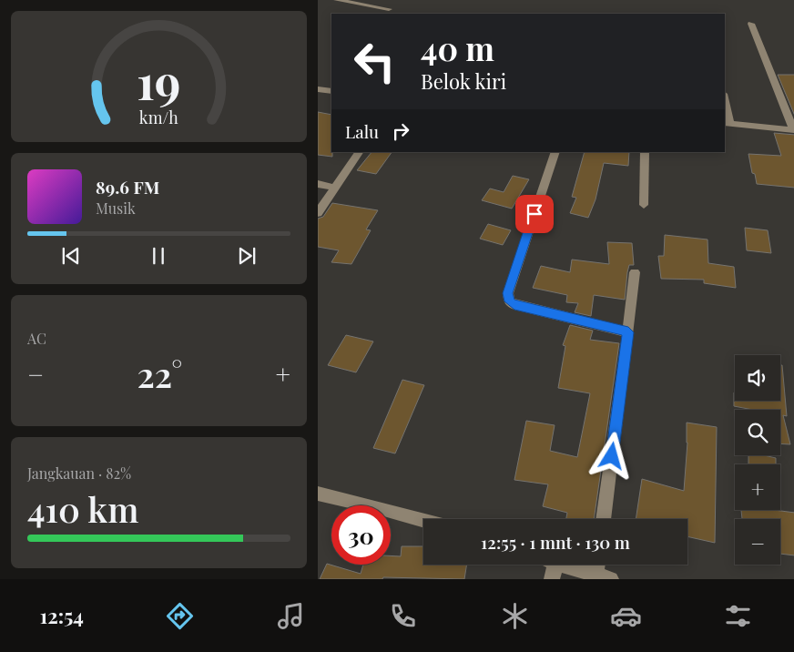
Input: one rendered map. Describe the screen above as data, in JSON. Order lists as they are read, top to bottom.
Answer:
{
  "page": {
    "turn": ["40 m", "Belok kiri"],
    "then": "Lalu",
    "song": ["89.6 FM", "Musik"],
    "tile": [
      "AC",
      ["Jangkauan · 82%", "410 km"]
    ],
    "heat": ["−", "22°", "+"],
    "map_buttons": ["+", "−"],
    "limit": "30",
    "trip": "12:55 · 1 mnt · 130 m",
    "tabs": "12:54",
    "gauge": ["19", "km/h"]
  }
}
